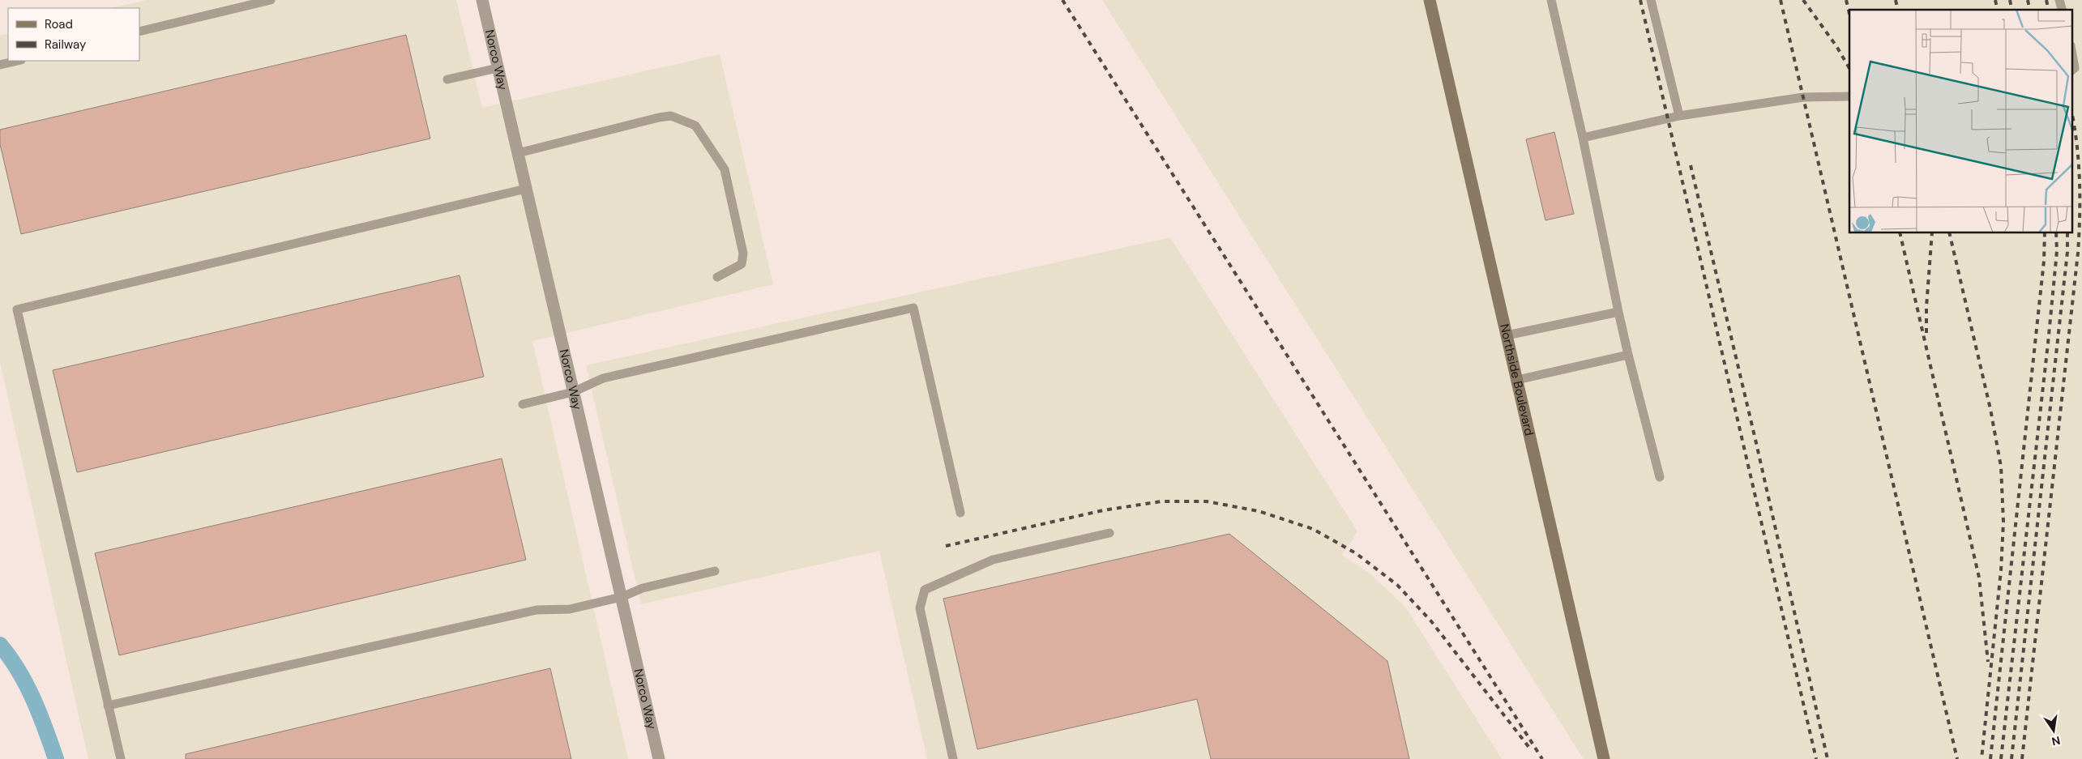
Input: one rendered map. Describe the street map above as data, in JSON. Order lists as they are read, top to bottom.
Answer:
{
  "streets": {
    "main road": ["Northside Boulevard"],
    "street": ["Norco Way"]
  },
  "legend": ["Road", "Railway"],
  "north": "bottom"
}
